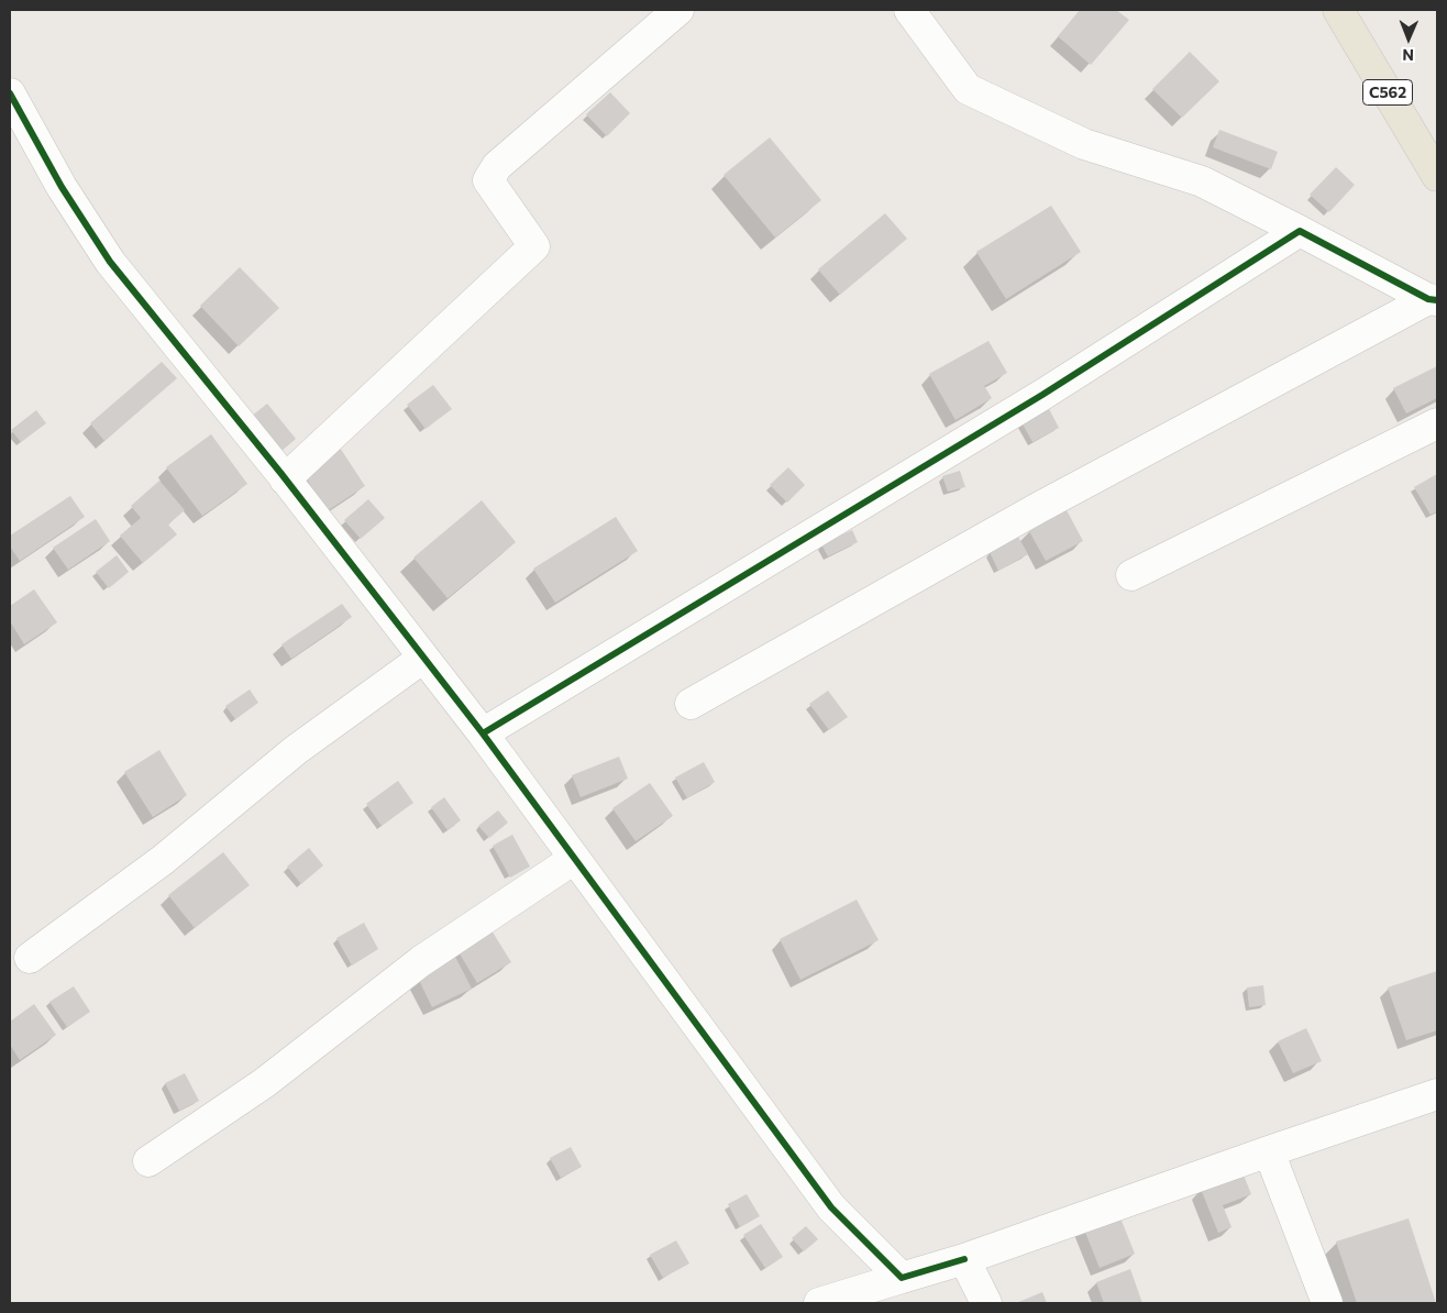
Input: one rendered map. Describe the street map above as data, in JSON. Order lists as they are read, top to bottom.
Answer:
{
  "streets": {
    "main road": ["C562"]
  },
  "north": "bottom"
}
